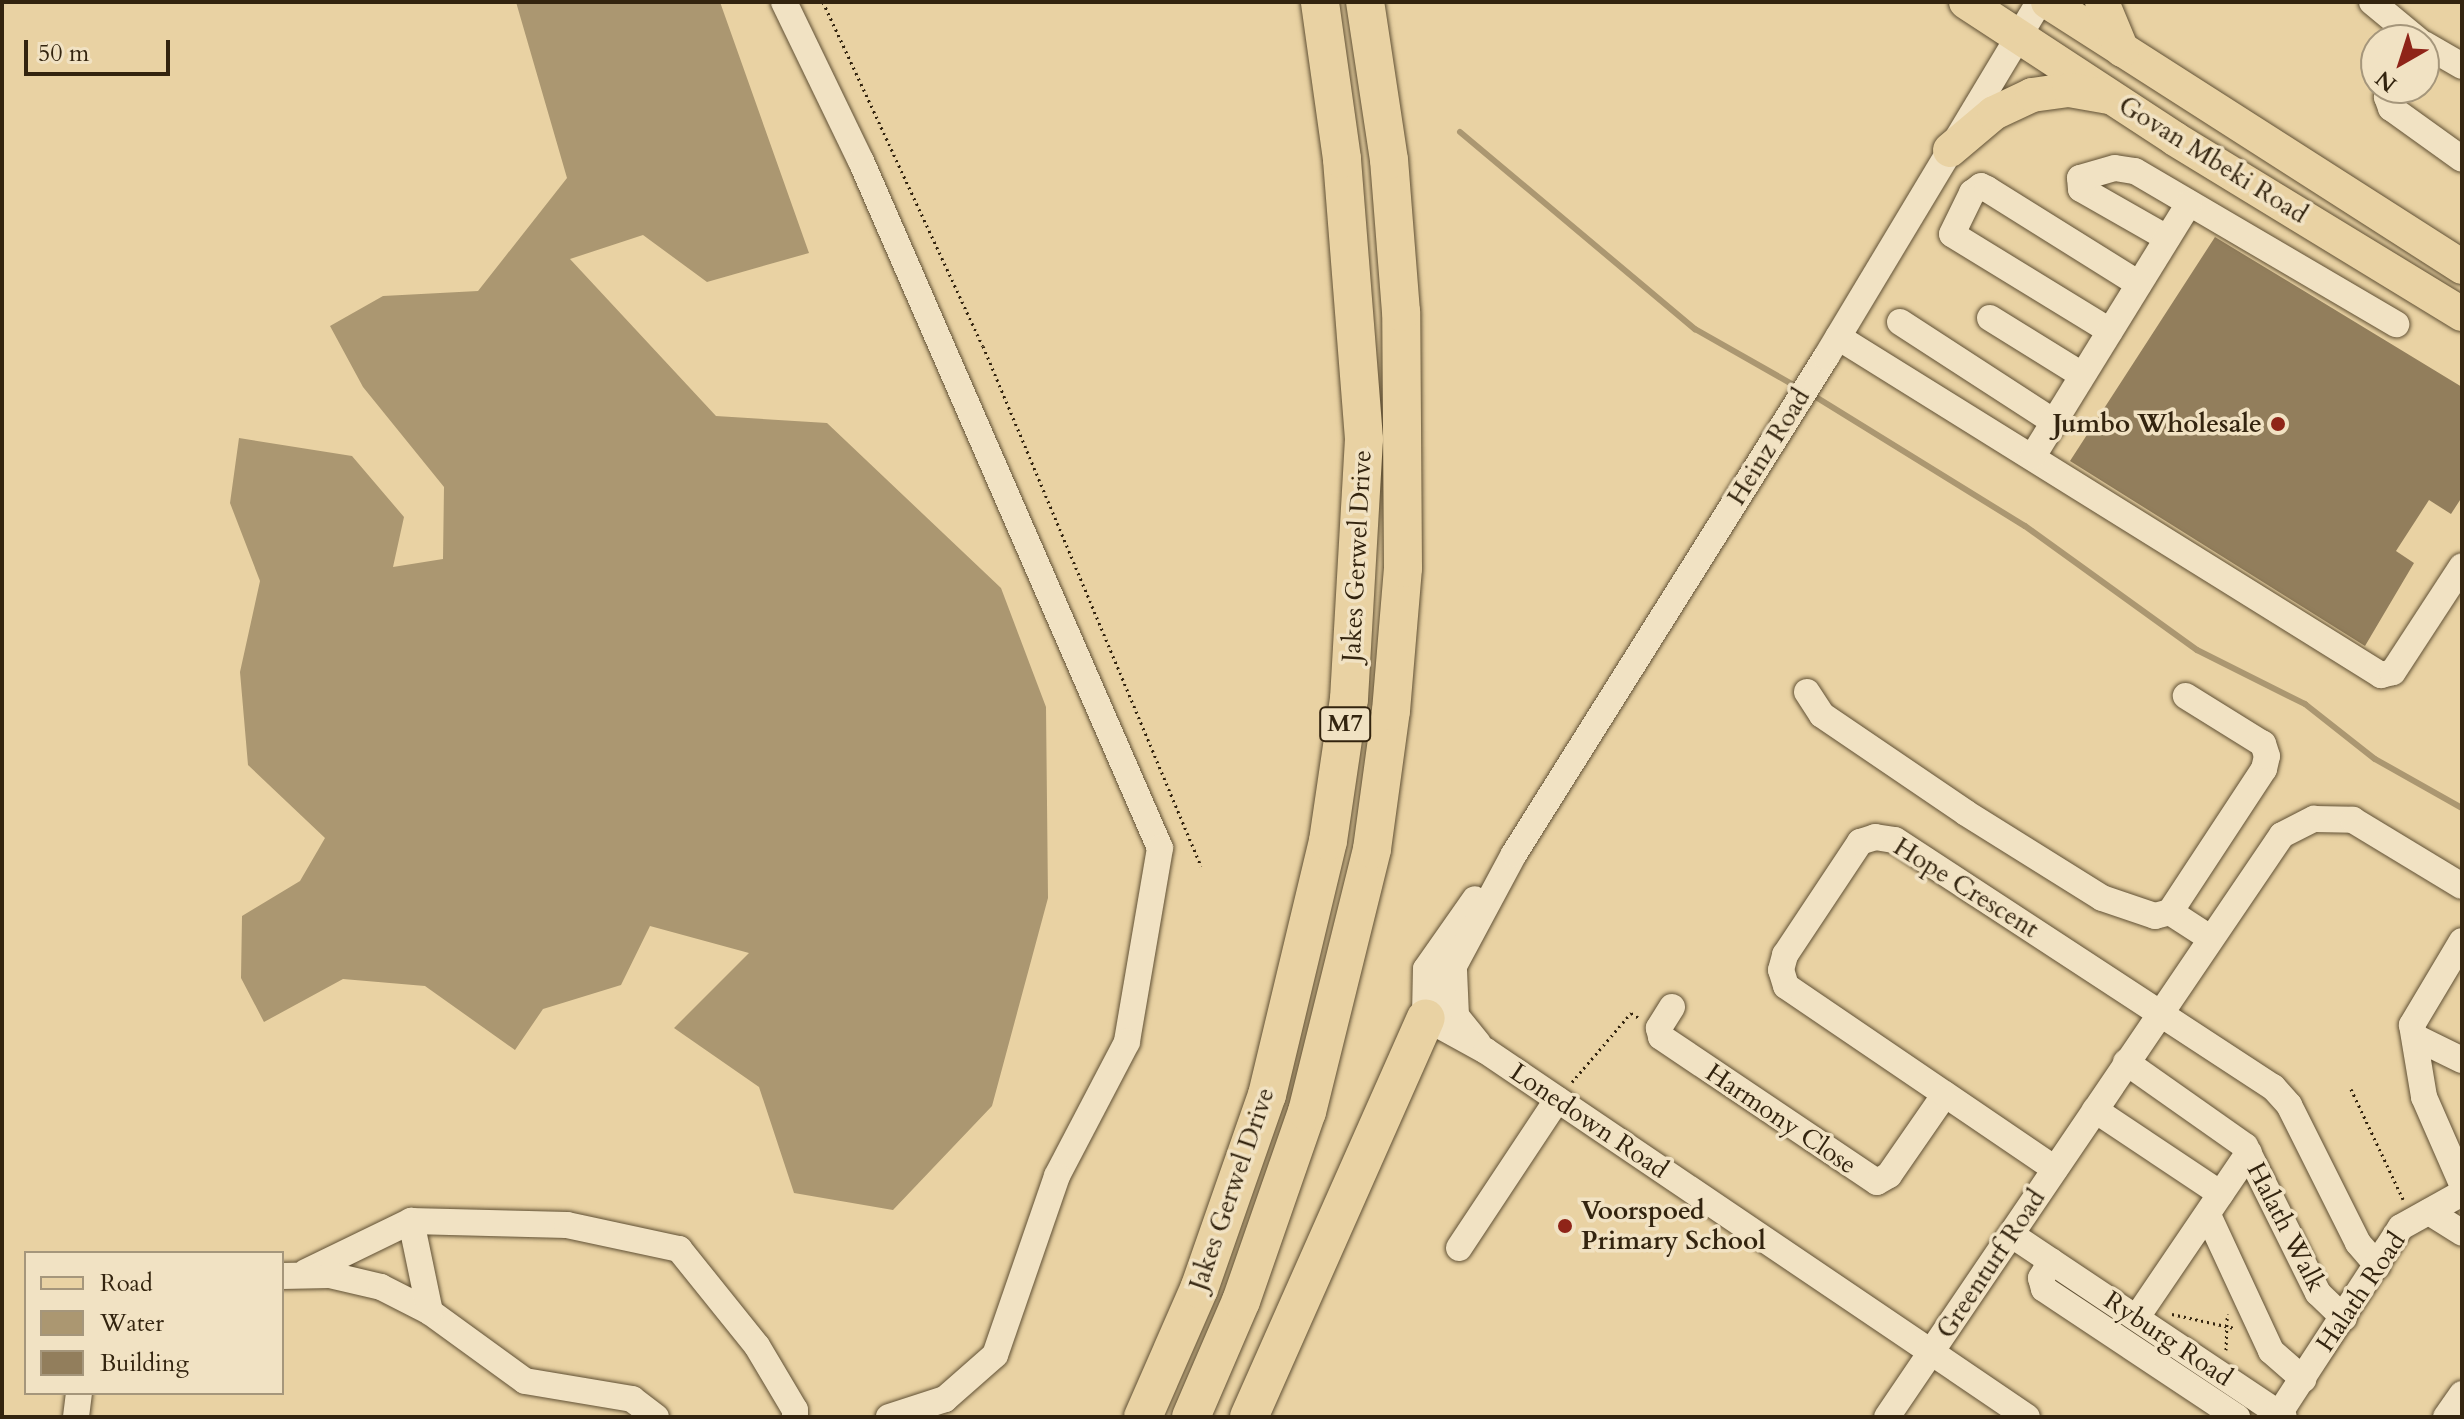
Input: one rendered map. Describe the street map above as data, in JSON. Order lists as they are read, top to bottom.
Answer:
{
  "streets": {
    "highway": ["Jakes Gerwel Drive", "M7"],
    "main road": ["Govan Mbeki Road"],
    "street": [
      "Heinz Road",
      "Hope Crescent",
      "Harmony Close",
      "Lonedown Road",
      "Halath Walk",
      "Greenturf Road",
      "Halath Road",
      "Ryburg Road"
    ]
  },
  "crossings": [
    ["Govan Mbeki Road", "Heinz Road"],
    ["Heinz Road", "Lonedown Road"],
    ["Hope Crescent", "Harmony Close"],
    ["Hope Crescent", "Greenturf Road"],
    ["Lonedown Road", "Greenturf Road"],
    ["Halath Walk", "Halath Road"],
    ["Halath Walk", "Ryburg Road"],
    ["Greenturf Road", "Ryburg Road"],
    ["Halath Road", "Ryburg Road"]
  ],
  "places": ["Jumbo Wholesale", "Voorspoed Primary School"],
  "legend": ["Road", "Water", "Building"],
  "scale_bar": "50 m",
  "north": "bottom left"
}
